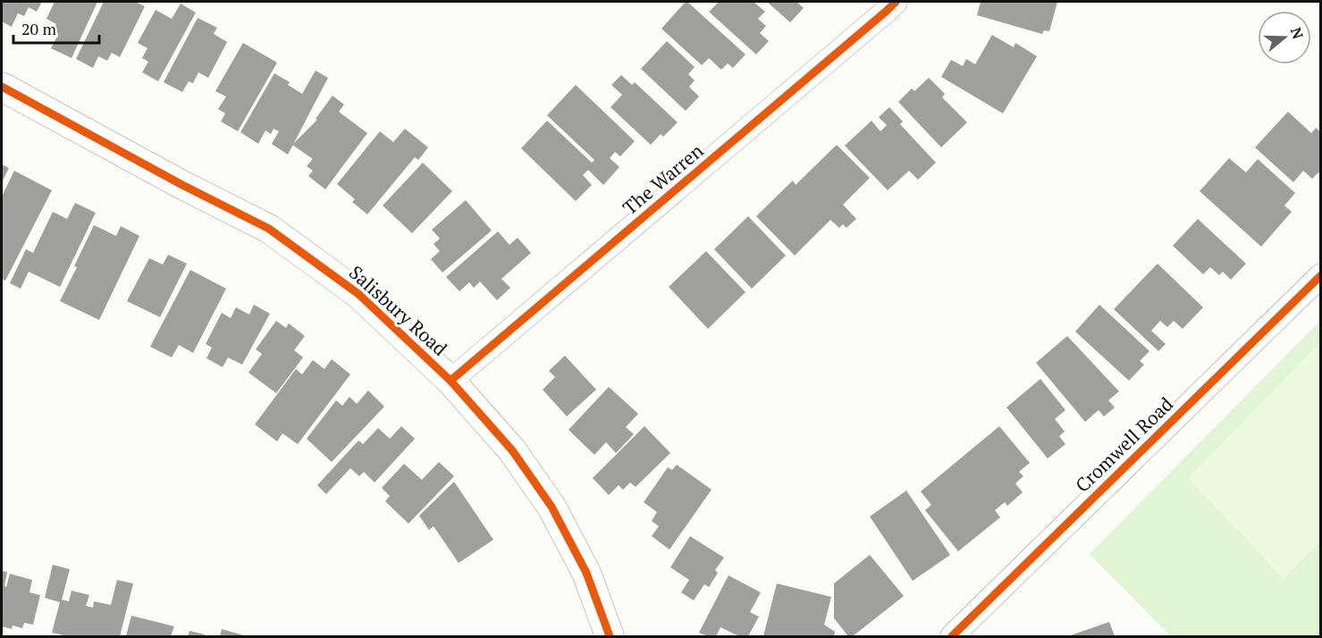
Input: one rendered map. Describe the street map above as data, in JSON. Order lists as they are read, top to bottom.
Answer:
{
  "streets": {
    "street": ["The Warren", "Salisbury Road", "Cromwell Road"]
  },
  "crossings": [
    ["The Warren", "Salisbury Road"]
  ],
  "scale_bar": "20 m",
  "north": "right"
}
